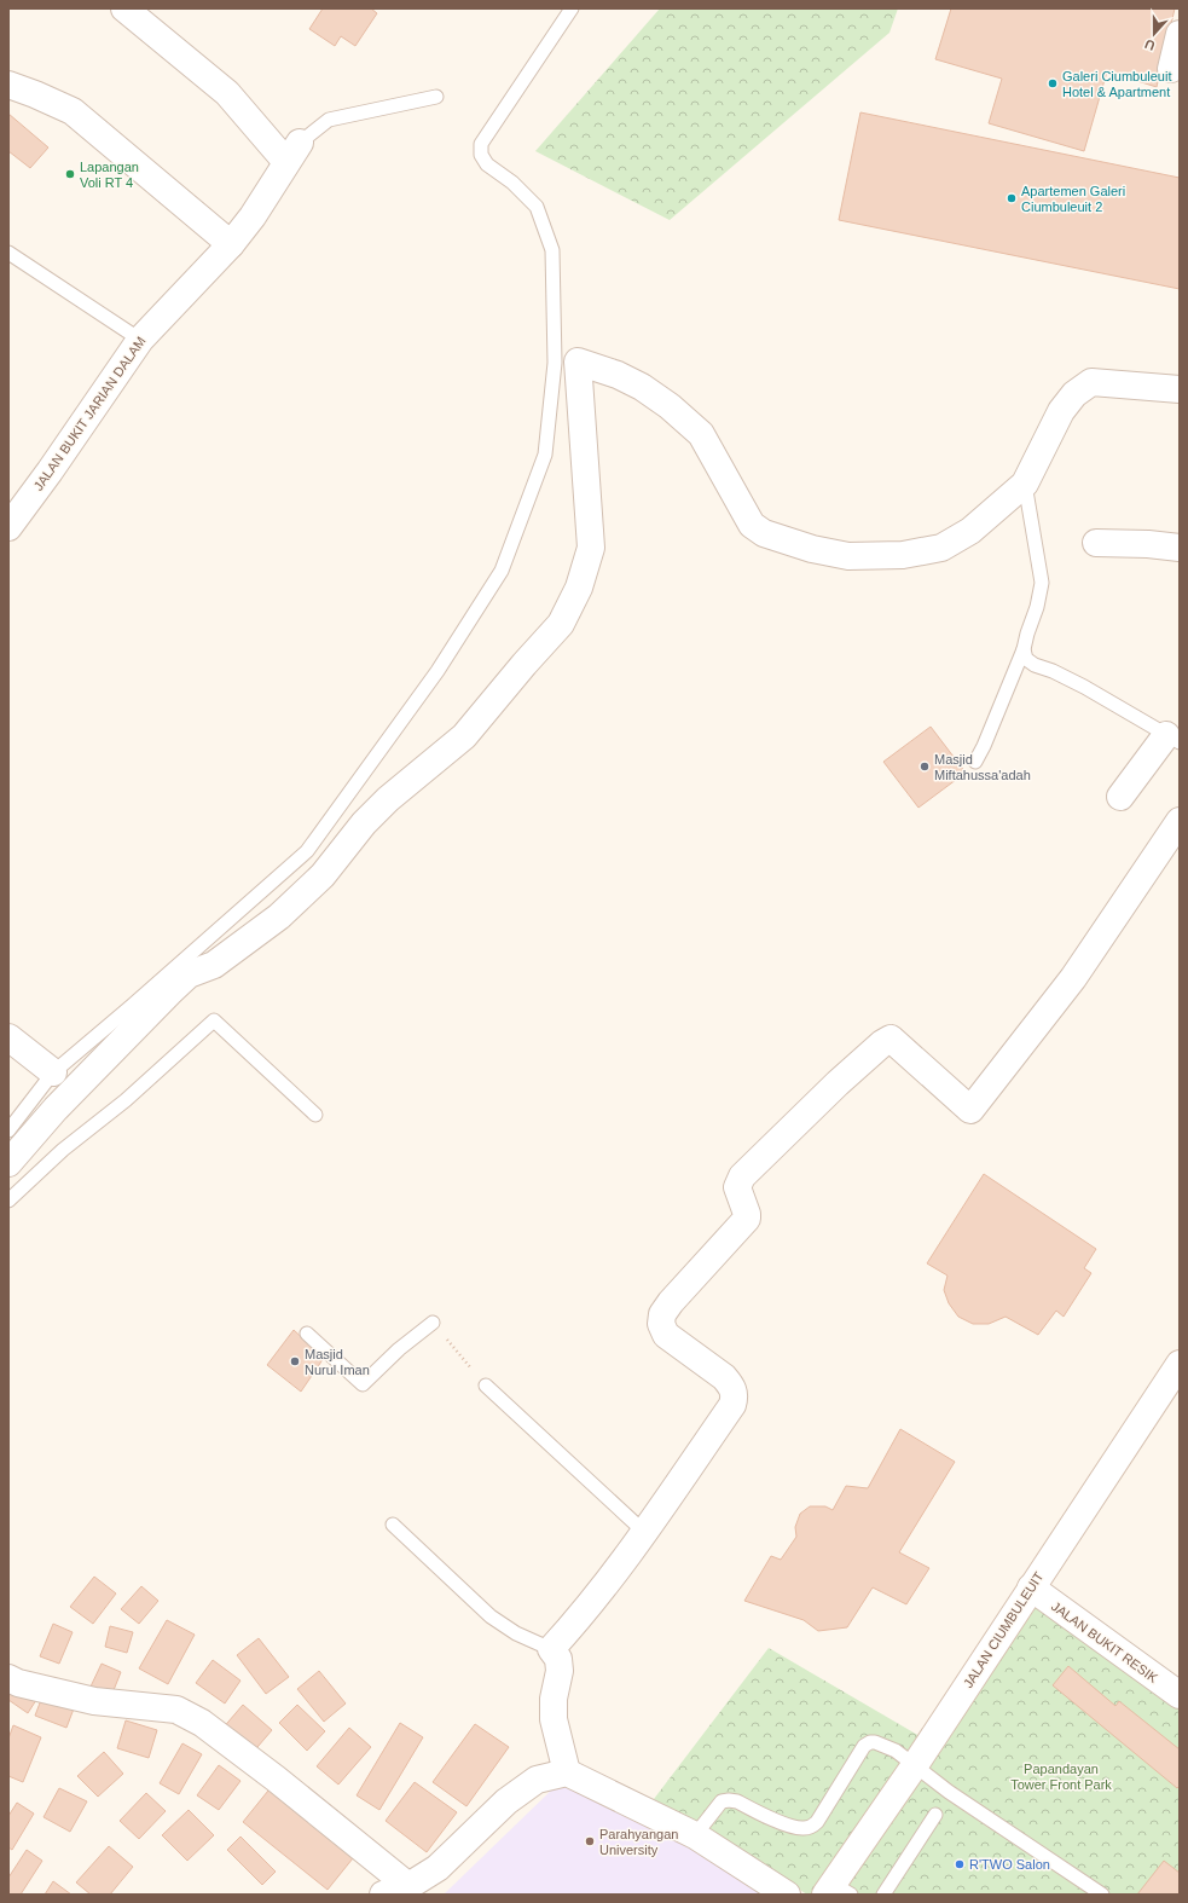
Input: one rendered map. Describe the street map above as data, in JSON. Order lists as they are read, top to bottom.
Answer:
{
  "streets": {
    "street": ["JALAN BUKIT JARIAN DALAM", "JALAN CIUMBULEUIT", "JALAN BUKIT RESIK"]
  },
  "crossings": [
    ["JALAN CIUMBULEUIT", "JALAN BUKIT RESIK"]
  ],
  "parks": ["Papandayan Tower Front Park"],
  "places": [
    "Galeri Ciumbuleuit Hotel & Apartment",
    "Lapangan Voli RT 4",
    "Apartemen Galeri Ciumbuleuit 2",
    "Masjid Miftahussa'adah",
    "Masjid Nurul Iman",
    "Parahyangan University",
    "R'TWO Salon"
  ],
  "north": "bottom"
}
